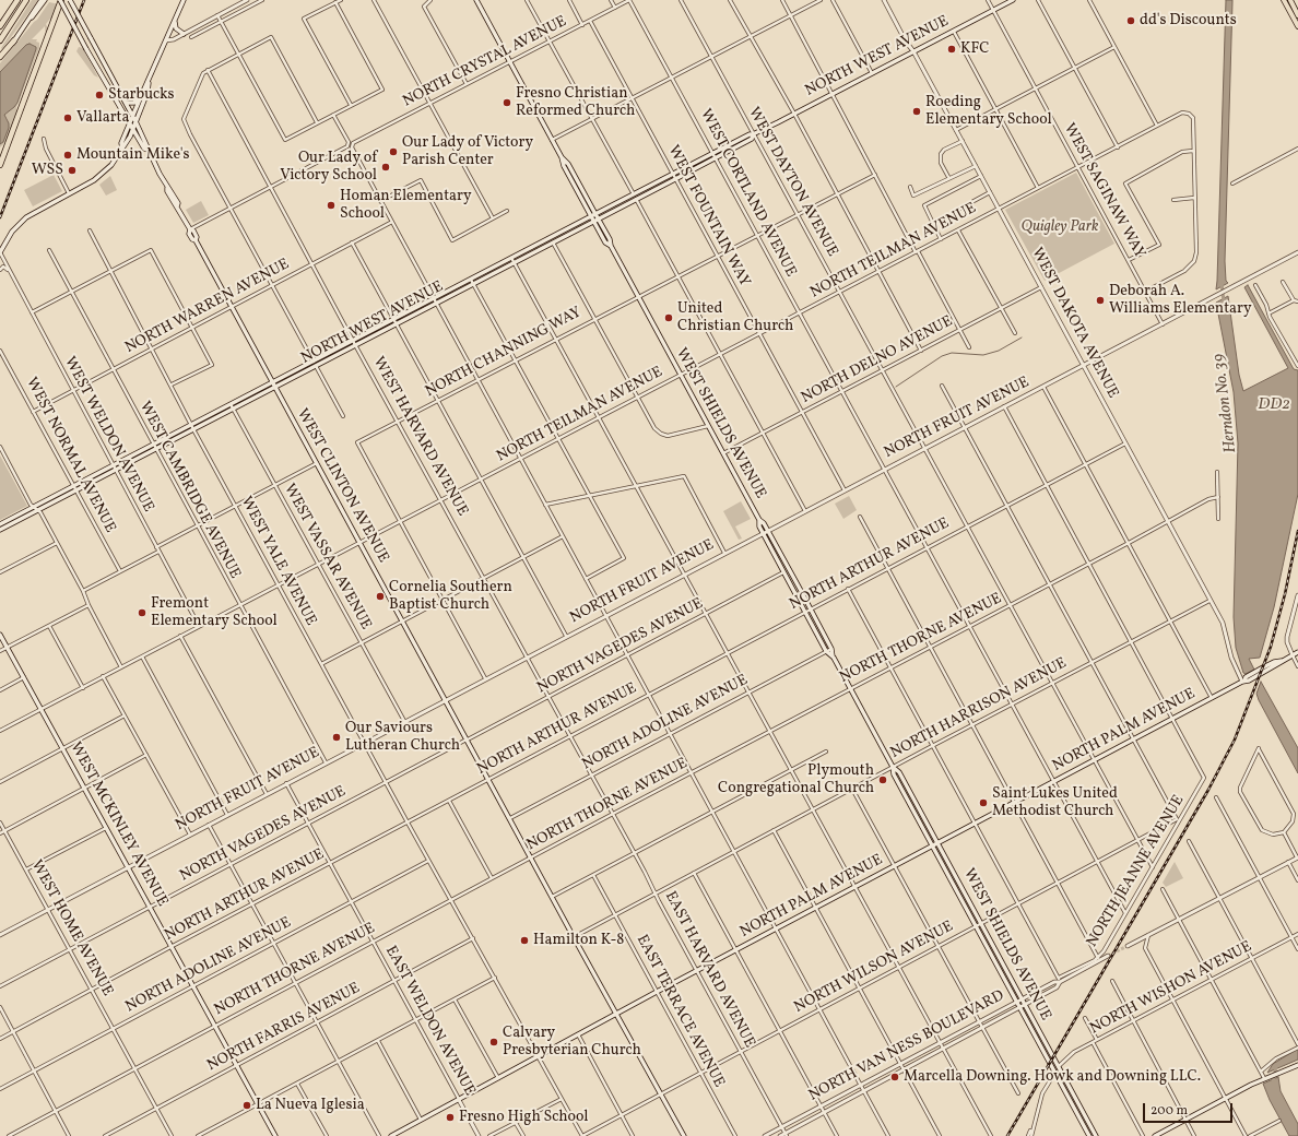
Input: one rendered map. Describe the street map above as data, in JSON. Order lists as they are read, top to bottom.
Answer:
{
  "streets": {
    "main road": [
      "NORTH WEST AVENUE",
      "WEST SHIELDS AVENUE",
      "WEST CLINTON AVENUE",
      "NORTH PALM AVENUE",
      "WEST MCKINLEY AVENUE"
    ],
    "street": [
      "NORTH CRYSTAL AVENUE",
      "WEST DAYTON AVENUE",
      "WEST SAGINAW WAY",
      "WEST CORTLAND AVENUE",
      "WEST FOUNTAIN WAY",
      "NORTH TEILMAN AVENUE",
      "NORTH WARREN AVENUE",
      "WEST DAKOTA AVENUE",
      "NORTH CHANNING WAY",
      "NORTH DELNO AVENUE",
      "NORTH FRUIT AVENUE",
      "WEST WELDON AVENUE",
      "WEST HARVARD AVENUE",
      "WEST NORMAL AVENUE",
      "WEST CAMBRIDGE AVENUE",
      "WEST VASSAR AVENUE",
      "WEST YALE AVENUE",
      "NORTH ARTHUR AVENUE",
      "NORTH THORNE AVENUE",
      "NORTH VAGEDES AVENUE",
      "NORTH HARRISON AVENUE",
      "NORTH ADOLINE AVENUE",
      "NORTH JEANNE AVENUE",
      "WEST HOME AVENUE",
      "NORTH WILSON AVENUE",
      "EAST HARVARD AVENUE",
      "NORTH WISHON AVENUE",
      "EAST TERRACE AVENUE",
      "EAST WELDON AVENUE",
      "NORTH FARRIS AVENUE",
      "NORTH VAN NESS BOULEVARD"
    ]
  },
  "crossings": [
    ["NORTH WEST AVENUE", "WEST DAYTON AVENUE"],
    ["NORTH WEST AVENUE", "WEST SAGINAW WAY"],
    ["NORTH WEST AVENUE", "WEST CORTLAND AVENUE"],
    ["NORTH WEST AVENUE", "WEST FOUNTAIN WAY"],
    ["NORTH WEST AVENUE", "WEST DAKOTA AVENUE"],
    ["NORTH WEST AVENUE", "WEST SHIELDS AVENUE"],
    ["NORTH WEST AVENUE", "WEST WELDON AVENUE"],
    ["NORTH WEST AVENUE", "WEST HARVARD AVENUE"],
    ["NORTH WEST AVENUE", "WEST NORMAL AVENUE"],
    ["NORTH WEST AVENUE", "WEST CLINTON AVENUE"],
    ["NORTH WEST AVENUE", "WEST CAMBRIDGE AVENUE"],
    ["NORTH WEST AVENUE", "WEST VASSAR AVENUE"],
    ["NORTH WEST AVENUE", "WEST YALE AVENUE"],
    ["NORTH CRYSTAL AVENUE", "WEST CORTLAND AVENUE"],
    ["NORTH CRYSTAL AVENUE", "WEST FOUNTAIN WAY"],
    ["NORTH CRYSTAL AVENUE", "WEST SHIELDS AVENUE"],
    ["NORTH CRYSTAL AVENUE", "WEST HARVARD AVENUE"],
    ["NORTH CRYSTAL AVENUE", "WEST CLINTON AVENUE"],
    ["WEST DAYTON AVENUE", "NORTH TEILMAN AVENUE"],
    ["WEST DAYTON AVENUE", "NORTH DELNO AVENUE"],
    ["WEST DAYTON AVENUE", "NORTH FRUIT AVENUE"],
    ["WEST DAYTON AVENUE", "NORTH ARTHUR AVENUE"],
    ["WEST DAYTON AVENUE", "NORTH THORNE AVENUE"],
    ["WEST DAYTON AVENUE", "NORTH HARRISON AVENUE"],
    ["WEST DAYTON AVENUE", "NORTH PALM AVENUE"],
    ["WEST DAYTON AVENUE", "NORTH JEANNE AVENUE"],
    ["WEST DAYTON AVENUE", "NORTH WILSON AVENUE"],
    ["WEST SAGINAW WAY", "NORTH TEILMAN AVENUE"],
    ["WEST SAGINAW WAY", "NORTH FRUIT AVENUE"],
    ["WEST CORTLAND AVENUE", "NORTH TEILMAN AVENUE"],
    ["WEST CORTLAND AVENUE", "NORTH DELNO AVENUE"],
    ["WEST CORTLAND AVENUE", "NORTH FRUIT AVENUE"],
    ["WEST CORTLAND AVENUE", "NORTH ARTHUR AVENUE"],
    ["WEST CORTLAND AVENUE", "NORTH THORNE AVENUE"],
    ["WEST CORTLAND AVENUE", "NORTH HARRISON AVENUE"],
    ["WEST CORTLAND AVENUE", "NORTH PALM AVENUE"],
    ["WEST CORTLAND AVENUE", "NORTH JEANNE AVENUE"],
    ["WEST CORTLAND AVENUE", "NORTH WILSON AVENUE"],
    ["WEST FOUNTAIN WAY", "NORTH TEILMAN AVENUE"],
    ["WEST FOUNTAIN WAY", "NORTH DELNO AVENUE"],
    ["WEST FOUNTAIN WAY", "NORTH FRUIT AVENUE"],
    ["NORTH TEILMAN AVENUE", "WEST DAKOTA AVENUE"],
    ["NORTH TEILMAN AVENUE", "NORTH CHANNING WAY"],
    ["NORTH TEILMAN AVENUE", "WEST SHIELDS AVENUE"],
    ["NORTH TEILMAN AVENUE", "WEST WELDON AVENUE"],
    ["NORTH TEILMAN AVENUE", "WEST HARVARD AVENUE"],
    ["NORTH TEILMAN AVENUE", "WEST CLINTON AVENUE"],
    ["NORTH TEILMAN AVENUE", "WEST CAMBRIDGE AVENUE"],
    ["NORTH TEILMAN AVENUE", "WEST VASSAR AVENUE"],
    ["NORTH TEILMAN AVENUE", "WEST YALE AVENUE"],
    ["NORTH TEILMAN AVENUE", "WEST MCKINLEY AVENUE"],
    ["NORTH WARREN AVENUE", "WEST WELDON AVENUE"],
    ["NORTH WARREN AVENUE", "WEST HARVARD AVENUE"],
    ["NORTH WARREN AVENUE", "WEST NORMAL AVENUE"],
    ["NORTH WARREN AVENUE", "WEST CLINTON AVENUE"],
    ["NORTH WARREN AVENUE", "WEST CAMBRIDGE AVENUE"],
    ["NORTH WARREN AVENUE", "WEST YALE AVENUE"],
    ["WEST DAKOTA AVENUE", "NORTH DELNO AVENUE"],
    ["WEST DAKOTA AVENUE", "NORTH FRUIT AVENUE"],
    ["WEST DAKOTA AVENUE", "NORTH ARTHUR AVENUE"],
    ["WEST DAKOTA AVENUE", "NORTH THORNE AVENUE"],
    ["WEST DAKOTA AVENUE", "NORTH HARRISON AVENUE"],
    ["WEST DAKOTA AVENUE", "NORTH PALM AVENUE"],
    ["NORTH CHANNING WAY", "WEST SHIELDS AVENUE"],
    ["NORTH CHANNING WAY", "WEST HARVARD AVENUE"],
    ["NORTH DELNO AVENUE", "WEST SHIELDS AVENUE"],
    ["NORTH FRUIT AVENUE", "WEST SHIELDS AVENUE"],
    ["NORTH FRUIT AVENUE", "WEST HARVARD AVENUE"],
    ["NORTH FRUIT AVENUE", "WEST CLINTON AVENUE"],
    ["NORTH FRUIT AVENUE", "WEST CAMBRIDGE AVENUE"],
    ["NORTH FRUIT AVENUE", "WEST VASSAR AVENUE"],
    ["NORTH FRUIT AVENUE", "WEST YALE AVENUE"],
    ["NORTH FRUIT AVENUE", "WEST MCKINLEY AVENUE"],
    ["NORTH FRUIT AVENUE", "WEST HOME AVENUE"],
    ["WEST SHIELDS AVENUE", "NORTH ARTHUR AVENUE"],
    ["WEST SHIELDS AVENUE", "NORTH THORNE AVENUE"],
    ["WEST SHIELDS AVENUE", "NORTH VAGEDES AVENUE"],
    ["WEST SHIELDS AVENUE", "NORTH HARRISON AVENUE"],
    ["WEST SHIELDS AVENUE", "NORTH ADOLINE AVENUE"],
    ["WEST SHIELDS AVENUE", "NORTH PALM AVENUE"],
    ["WEST SHIELDS AVENUE", "NORTH WILSON AVENUE"],
    ["WEST SHIELDS AVENUE", "NORTH WISHON AVENUE"],
    ["WEST SHIELDS AVENUE", "NORTH VAN NESS BOULEVARD"],
    ["WEST HARVARD AVENUE", "NORTH ARTHUR AVENUE"],
    ["WEST HARVARD AVENUE", "NORTH THORNE AVENUE"],
    ["WEST HARVARD AVENUE", "NORTH VAGEDES AVENUE"],
    ["WEST HARVARD AVENUE", "NORTH ADOLINE AVENUE"],
    ["WEST HARVARD AVENUE", "EAST HARVARD AVENUE"],
    ["WEST CLINTON AVENUE", "NORTH ARTHUR AVENUE"],
    ["WEST CLINTON AVENUE", "NORTH THORNE AVENUE"],
    ["WEST CLINTON AVENUE", "NORTH VAGEDES AVENUE"],
    ["WEST CLINTON AVENUE", "NORTH HARRISON AVENUE"],
    ["WEST CLINTON AVENUE", "NORTH ADOLINE AVENUE"],
    ["WEST CLINTON AVENUE", "NORTH PALM AVENUE"],
    ["WEST CLINTON AVENUE", "NORTH WILSON AVENUE"],
    ["WEST YALE AVENUE", "NORTH ARTHUR AVENUE"],
    ["WEST YALE AVENUE", "NORTH THORNE AVENUE"],
    ["WEST YALE AVENUE", "NORTH VAGEDES AVENUE"],
    ["WEST YALE AVENUE", "NORTH ADOLINE AVENUE"],
    ["WEST YALE AVENUE", "NORTH PALM AVENUE"],
    ["WEST YALE AVENUE", "NORTH WILSON AVENUE"],
    ["WEST YALE AVENUE", "NORTH FARRIS AVENUE"],
    ["NORTH ARTHUR AVENUE", "WEST MCKINLEY AVENUE"],
    ["NORTH ARTHUR AVENUE", "WEST HOME AVENUE"],
    ["NORTH THORNE AVENUE", "WEST MCKINLEY AVENUE"],
    ["NORTH THORNE AVENUE", "WEST HOME AVENUE"],
    ["NORTH THORNE AVENUE", "EAST HARVARD AVENUE"],
    ["NORTH THORNE AVENUE", "EAST WELDON AVENUE"],
    ["NORTH VAGEDES AVENUE", "WEST MCKINLEY AVENUE"],
    ["NORTH VAGEDES AVENUE", "WEST HOME AVENUE"],
    ["NORTH HARRISON AVENUE", "EAST HARVARD AVENUE"],
    ["NORTH HARRISON AVENUE", "EAST TERRACE AVENUE"],
    ["NORTH ADOLINE AVENUE", "WEST MCKINLEY AVENUE"],
    ["NORTH ADOLINE AVENUE", "WEST HOME AVENUE"],
    ["NORTH PALM AVENUE", "NORTH JEANNE AVENUE"],
    ["NORTH PALM AVENUE", "EAST HARVARD AVENUE"],
    ["NORTH PALM AVENUE", "EAST TERRACE AVENUE"],
    ["NORTH PALM AVENUE", "EAST WELDON AVENUE"],
    ["WEST MCKINLEY AVENUE", "NORTH FARRIS AVENUE"],
    ["NORTH JEANNE AVENUE", "NORTH WILSON AVENUE"],
    ["NORTH JEANNE AVENUE", "NORTH VAN NESS BOULEVARD"],
    ["WEST HOME AVENUE", "NORTH FARRIS AVENUE"],
    ["NORTH WILSON AVENUE", "EAST HARVARD AVENUE"],
    ["NORTH WILSON AVENUE", "EAST TERRACE AVENUE"],
    ["EAST HARVARD AVENUE", "NORTH VAN NESS BOULEVARD"],
    ["EAST WELDON AVENUE", "NORTH FARRIS AVENUE"]
  ],
  "water": ["Herndon No. 39", "DD2"],
  "parks": ["Quigley Park"],
  "places": [
    "dd's Discounts",
    "KFC",
    "Starbucks",
    "Fresno Christian Reformed Church",
    "Roeding Elementary School",
    "Vallarta",
    "Our Lady of Victory Parish Center",
    "Mountain Mike's",
    "Our Lady of Victory School",
    "WSS",
    "Homan Elementary School",
    "Deborah A. Williams Elementary",
    "United Christian Church",
    "Cornelia Southern Baptist Church",
    "Fremont Elementary School",
    "Our Saviours Lutheran Church",
    "Plymouth Congregational Church",
    "Saint Lukes United Methodist Church",
    "Hamilton K-8",
    "Calvary Presbyterian Church",
    "Marcella Downing. Howk and Downing LLC.",
    "La Nueva Iglesia",
    "Fresno High School"
  ],
  "scale_bar": "200 m"
}
